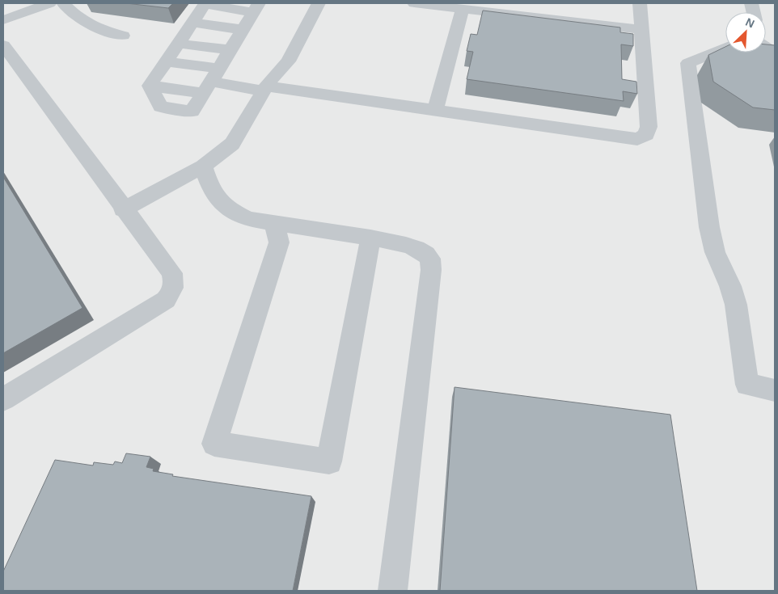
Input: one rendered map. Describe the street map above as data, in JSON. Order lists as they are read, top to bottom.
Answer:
{
  "north": "top right"
}
